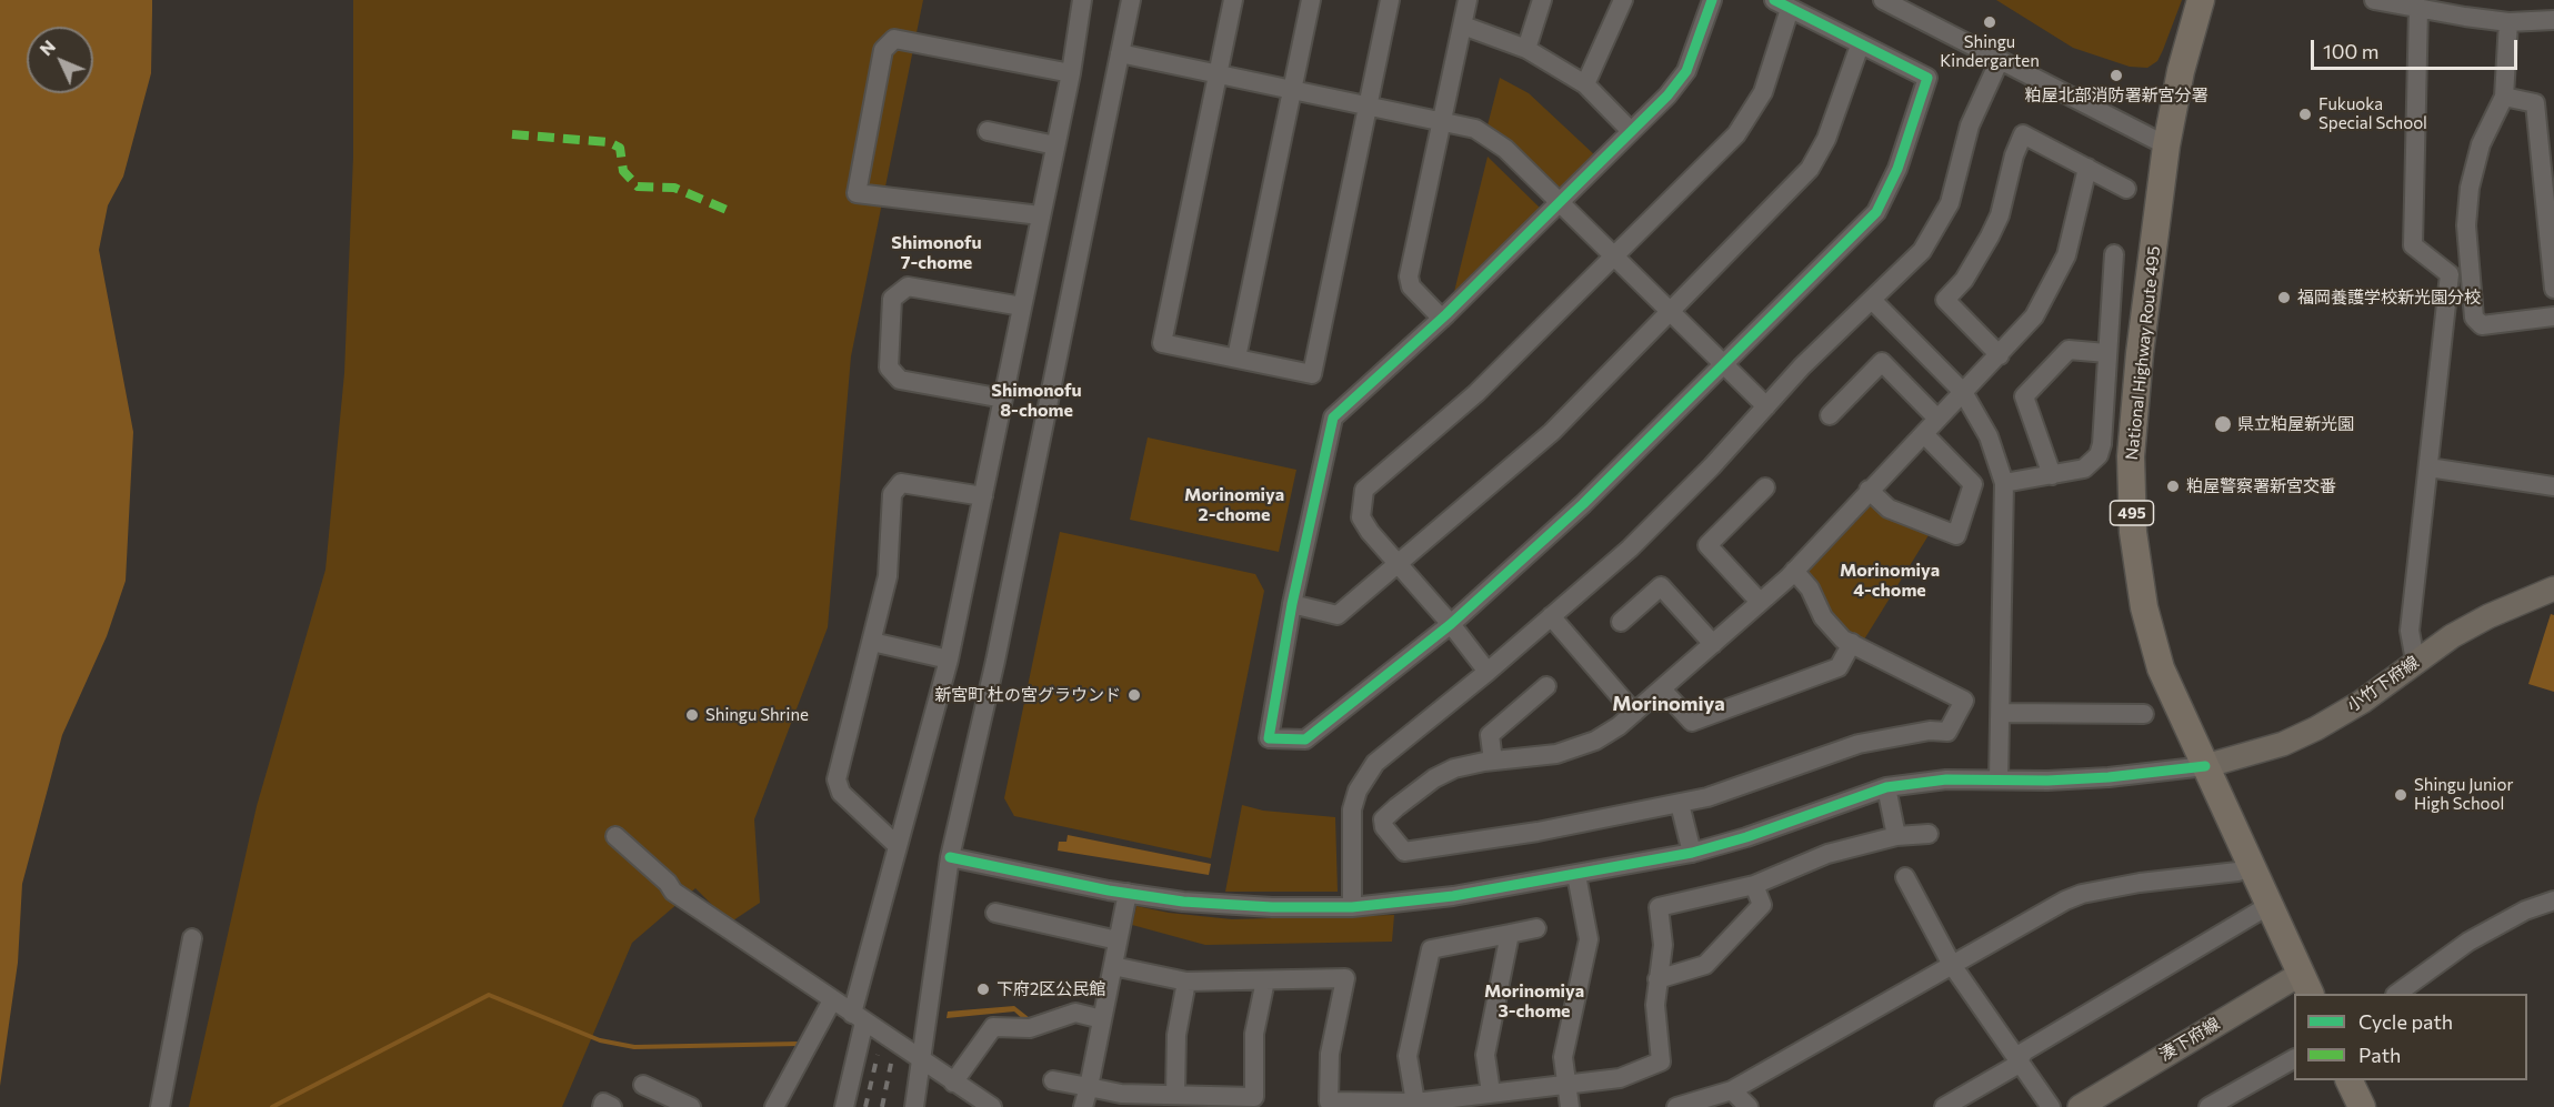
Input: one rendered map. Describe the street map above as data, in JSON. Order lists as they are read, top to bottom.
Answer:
{
  "streets": {
    "highway": ["National Highway Route 495", "495"],
    "main road": ["小竹下府線", "湊下府線"]
  },
  "crossings": [
    ["National Highway Route 495", "小竹下府線"],
    ["National Highway Route 495", "湊下府線"]
  ],
  "districts": [
    "Shimonofu 7-chome",
    "Shimonofu 8-chome",
    "Morinomiya 2-chome",
    "Morinomiya 4-chome",
    "Morinomiya",
    "Morinomiya 3-chome"
  ],
  "places": [
    "Shingu Kindergarten",
    "粕屋北部消防署新宮分署",
    "Fukuoka Special School",
    "福岡養護学校新光園分校",
    "県立粕屋新光園",
    "粕屋警察署新宮交番",
    "新宮町 杜の宮グラウンド",
    "Shingu Shrine",
    "Shingu Junior High School",
    "下府2区公民館"
  ],
  "legend": ["Cycle path", "Path"],
  "scale_bar": "100 m",
  "north": "top left"
}
